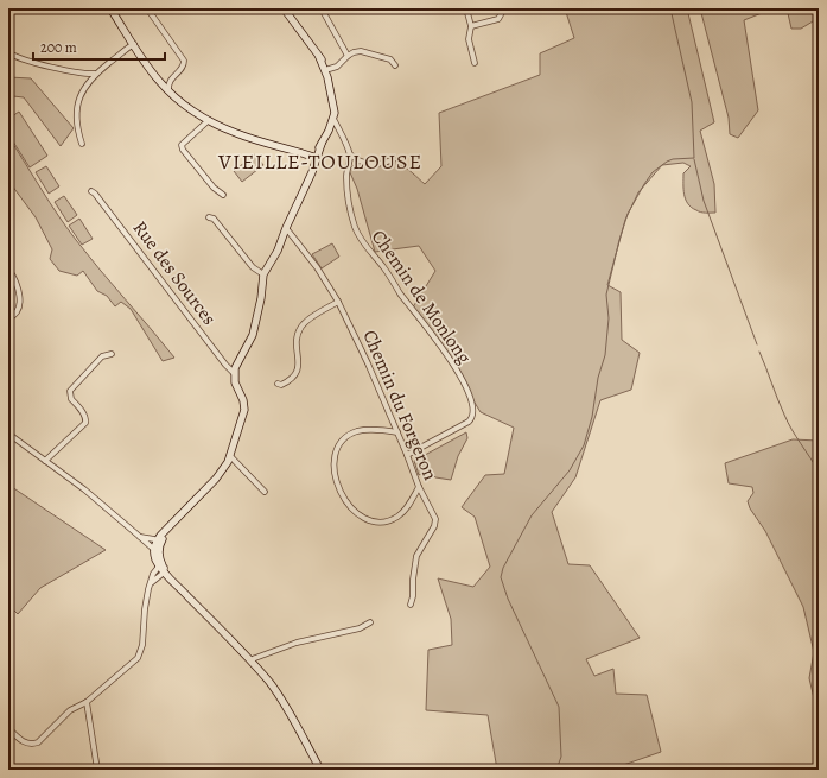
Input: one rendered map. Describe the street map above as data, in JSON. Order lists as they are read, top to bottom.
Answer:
{
  "streets": {
    "street": ["Rue des Sources", "Chemin de Monlong", "Chemin du Forgeron"]
  },
  "crossings": [
    ["Chemin de Monlong", "Chemin du Forgeron"]
  ],
  "districts": ["VIEILLE-TOULOUSE"],
  "scale_bar": "200 m"
}
